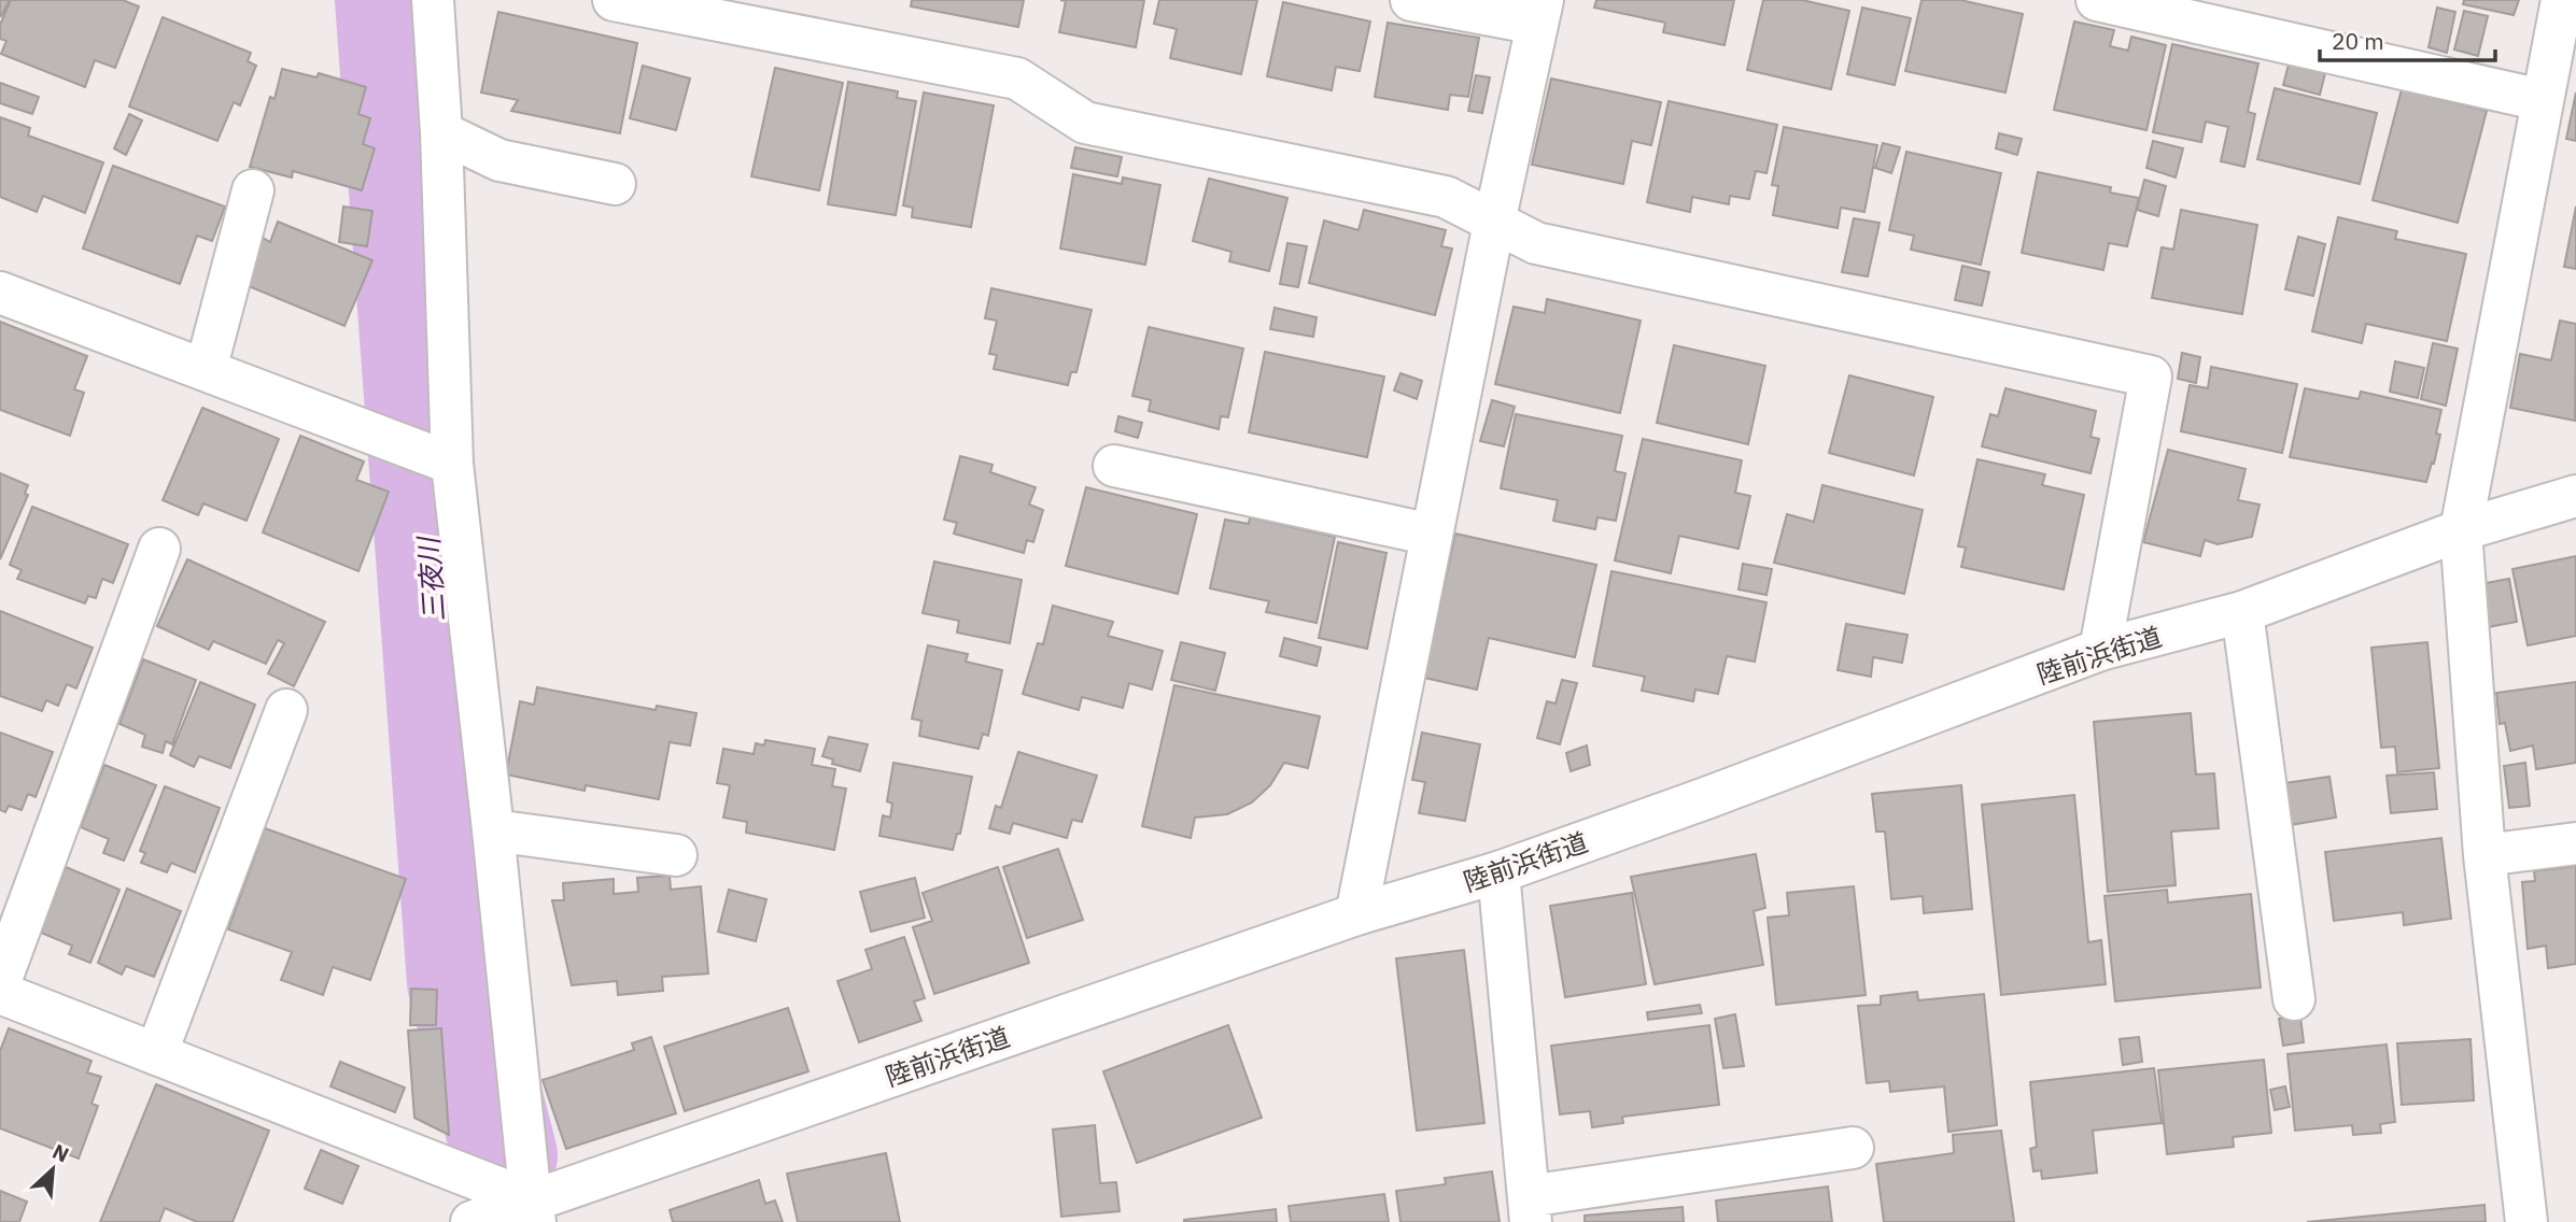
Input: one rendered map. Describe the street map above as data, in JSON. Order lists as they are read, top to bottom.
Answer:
{
  "streets": {
    "street": ["陸前浜街道"]
  },
  "water": ["三夜川"],
  "scale_bar": "20 m",
  "north": "top right"
}
